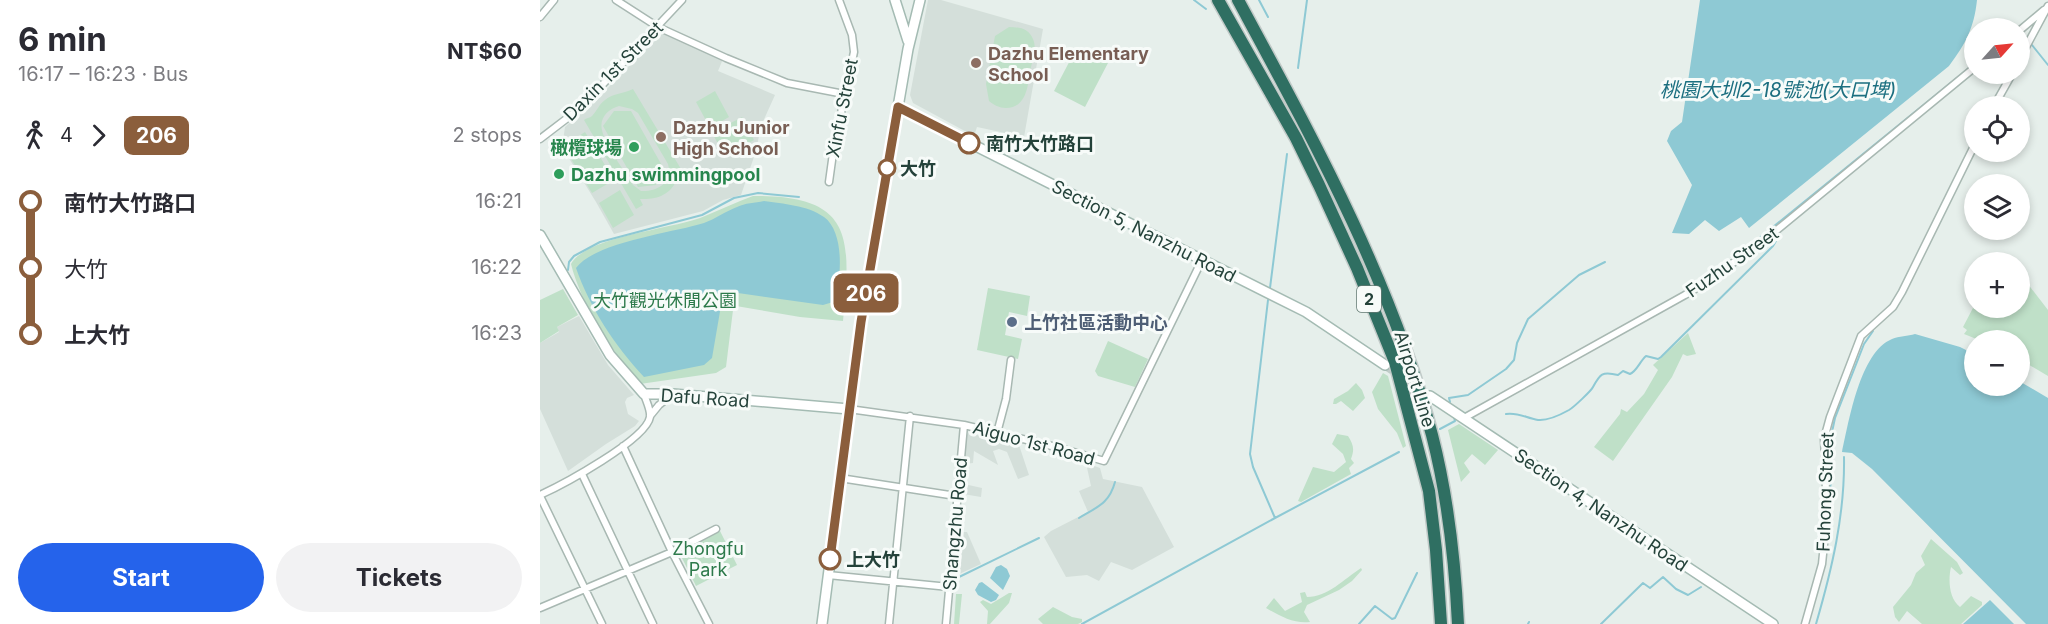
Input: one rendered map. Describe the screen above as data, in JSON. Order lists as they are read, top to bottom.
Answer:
{
  "streets": {
    "highway": ["2", "Airport Line"],
    "street": [
      "Daxin 1st Street",
      "Xinfu Street",
      "Section 5, Nanzhu Road",
      "Fuzhu Street",
      "Dafu Road",
      "Aiguo 1st Road",
      "Fuhong Street",
      "Section 4, Nanzhu Road",
      "Shangzhu Road"
    ]
  },
  "crossings": [
    ["Section 5, Nanzhu Road", "Aiguo 1st Road"],
    ["Fuzhu Street", "Section 4, Nanzhu Road"],
    ["Dafu Road", "Aiguo 1st Road"],
    ["Aiguo 1st Road", "Shangzhu Road"]
  ],
  "water": ["桃園大圳2-18號池(大口埤)"],
  "parks": ["大竹觀光休閒公園", "Zhongfu Park"],
  "places": [
    "Dazhu Elementary School",
    "Dazhu Junior High School",
    "南竹大竹路口",
    "橄欖球場",
    "大竹",
    "Dazhu swimmingpool",
    "上竹社區活動中心",
    "上大竹"
  ],
  "lines": ["bus line 206"],
  "north": "top right",
  "page": {
    "heading": ["6 min", "16:17 – 16:23 · Bus", "NT$60"],
    "on_map": "206",
    "map_buttons": ["+", "−"],
    "legs": ["4", "206", "2 stops"],
    "list": [
      {
        "name": "南竹大竹路口",
        "value": "16:21"
      },
      {
        "name": "大竹",
        "value": "16:22"
      },
      {
        "name": "上大竹",
        "value": "16:23"
      }
    ],
    "buttons": ["Start", "Tickets"]
  }
}
